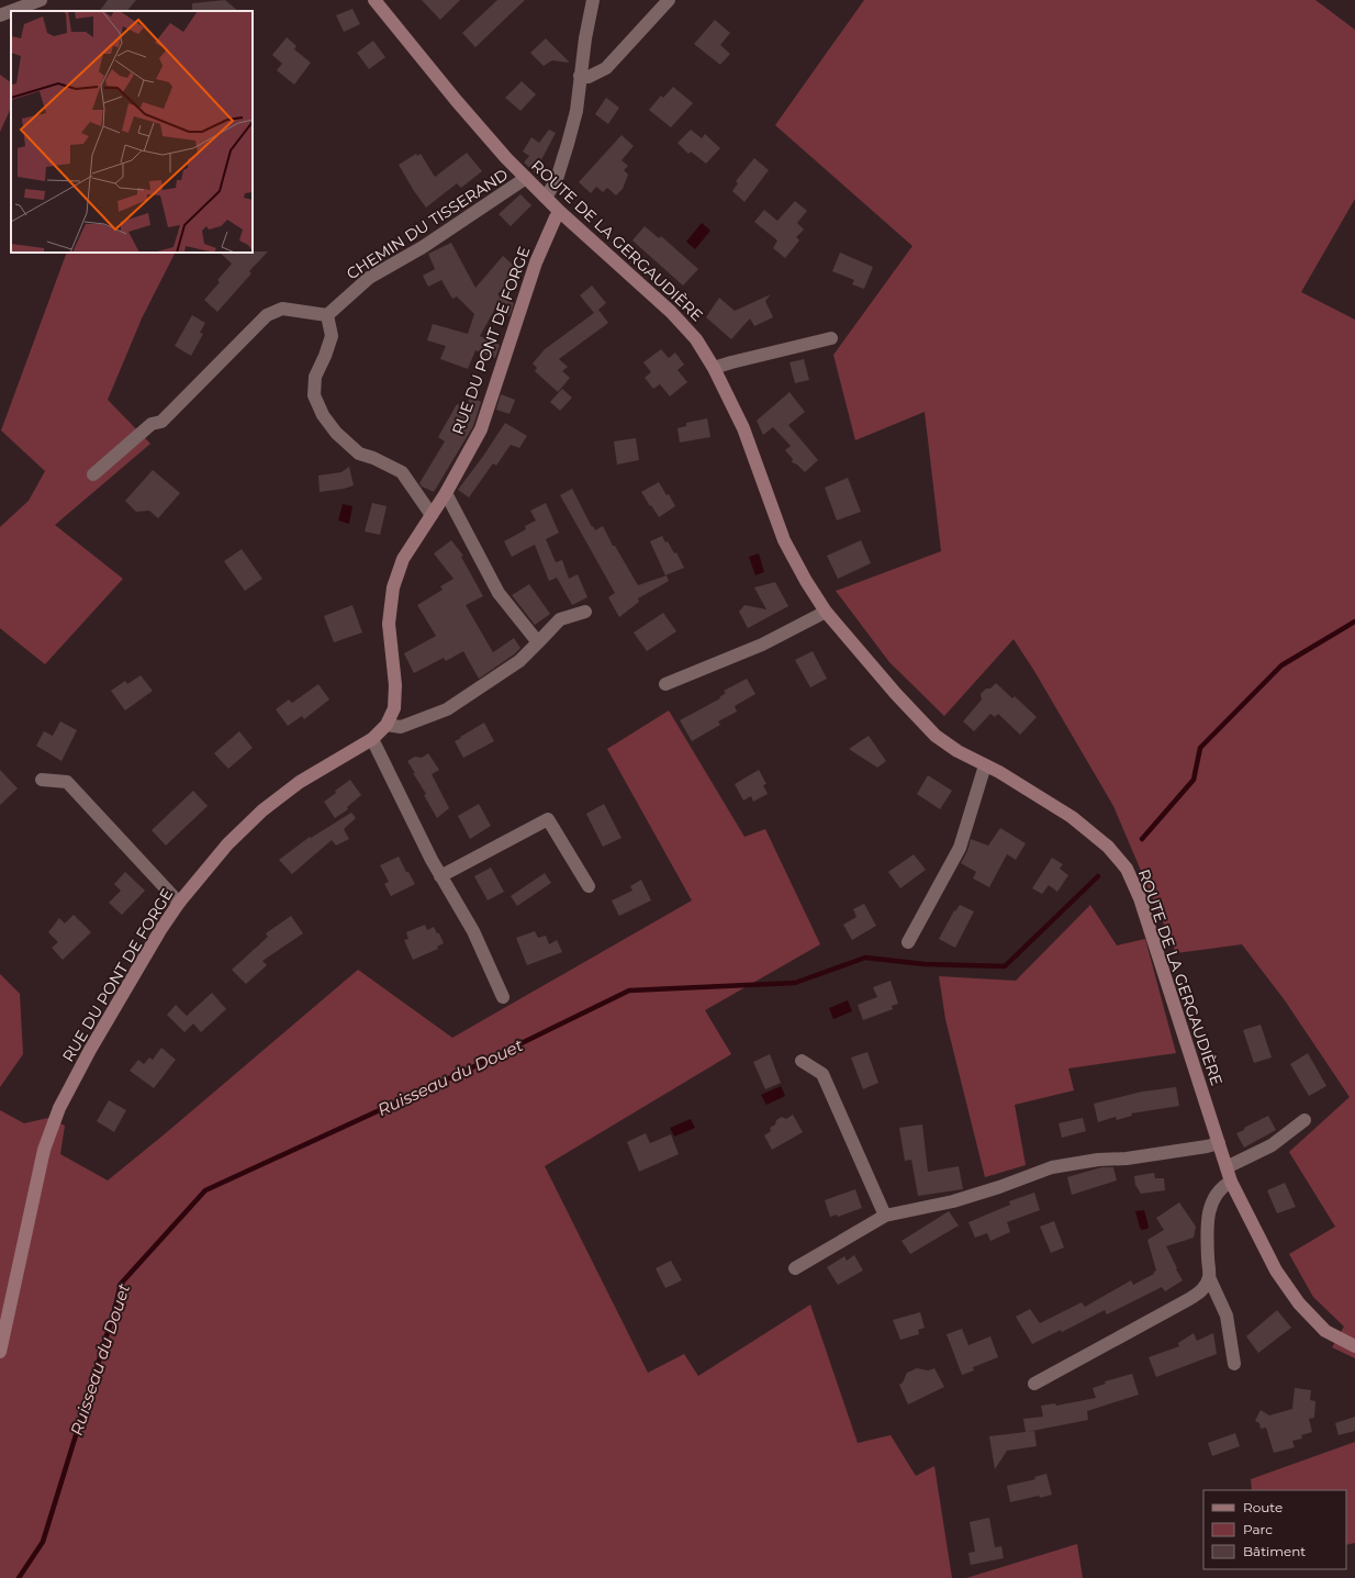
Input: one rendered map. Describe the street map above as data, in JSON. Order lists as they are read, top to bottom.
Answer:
{
  "streets": {
    "street": ["CHEMIN DU TISSERAND", "ROUTE DE LA GERGAUDIÈRE", "RUE DU PONT DE FORGE"]
  },
  "crossings": [
    ["CHEMIN DU TISSERAND", "ROUTE DE LA GERGAUDIÈRE"],
    ["ROUTE DE LA GERGAUDIÈRE", "RUE DU PONT DE FORGE"]
  ],
  "water": ["Ruisseau du Douet"],
  "legend": ["Route", "Parc", "Bâtiment"]
}
